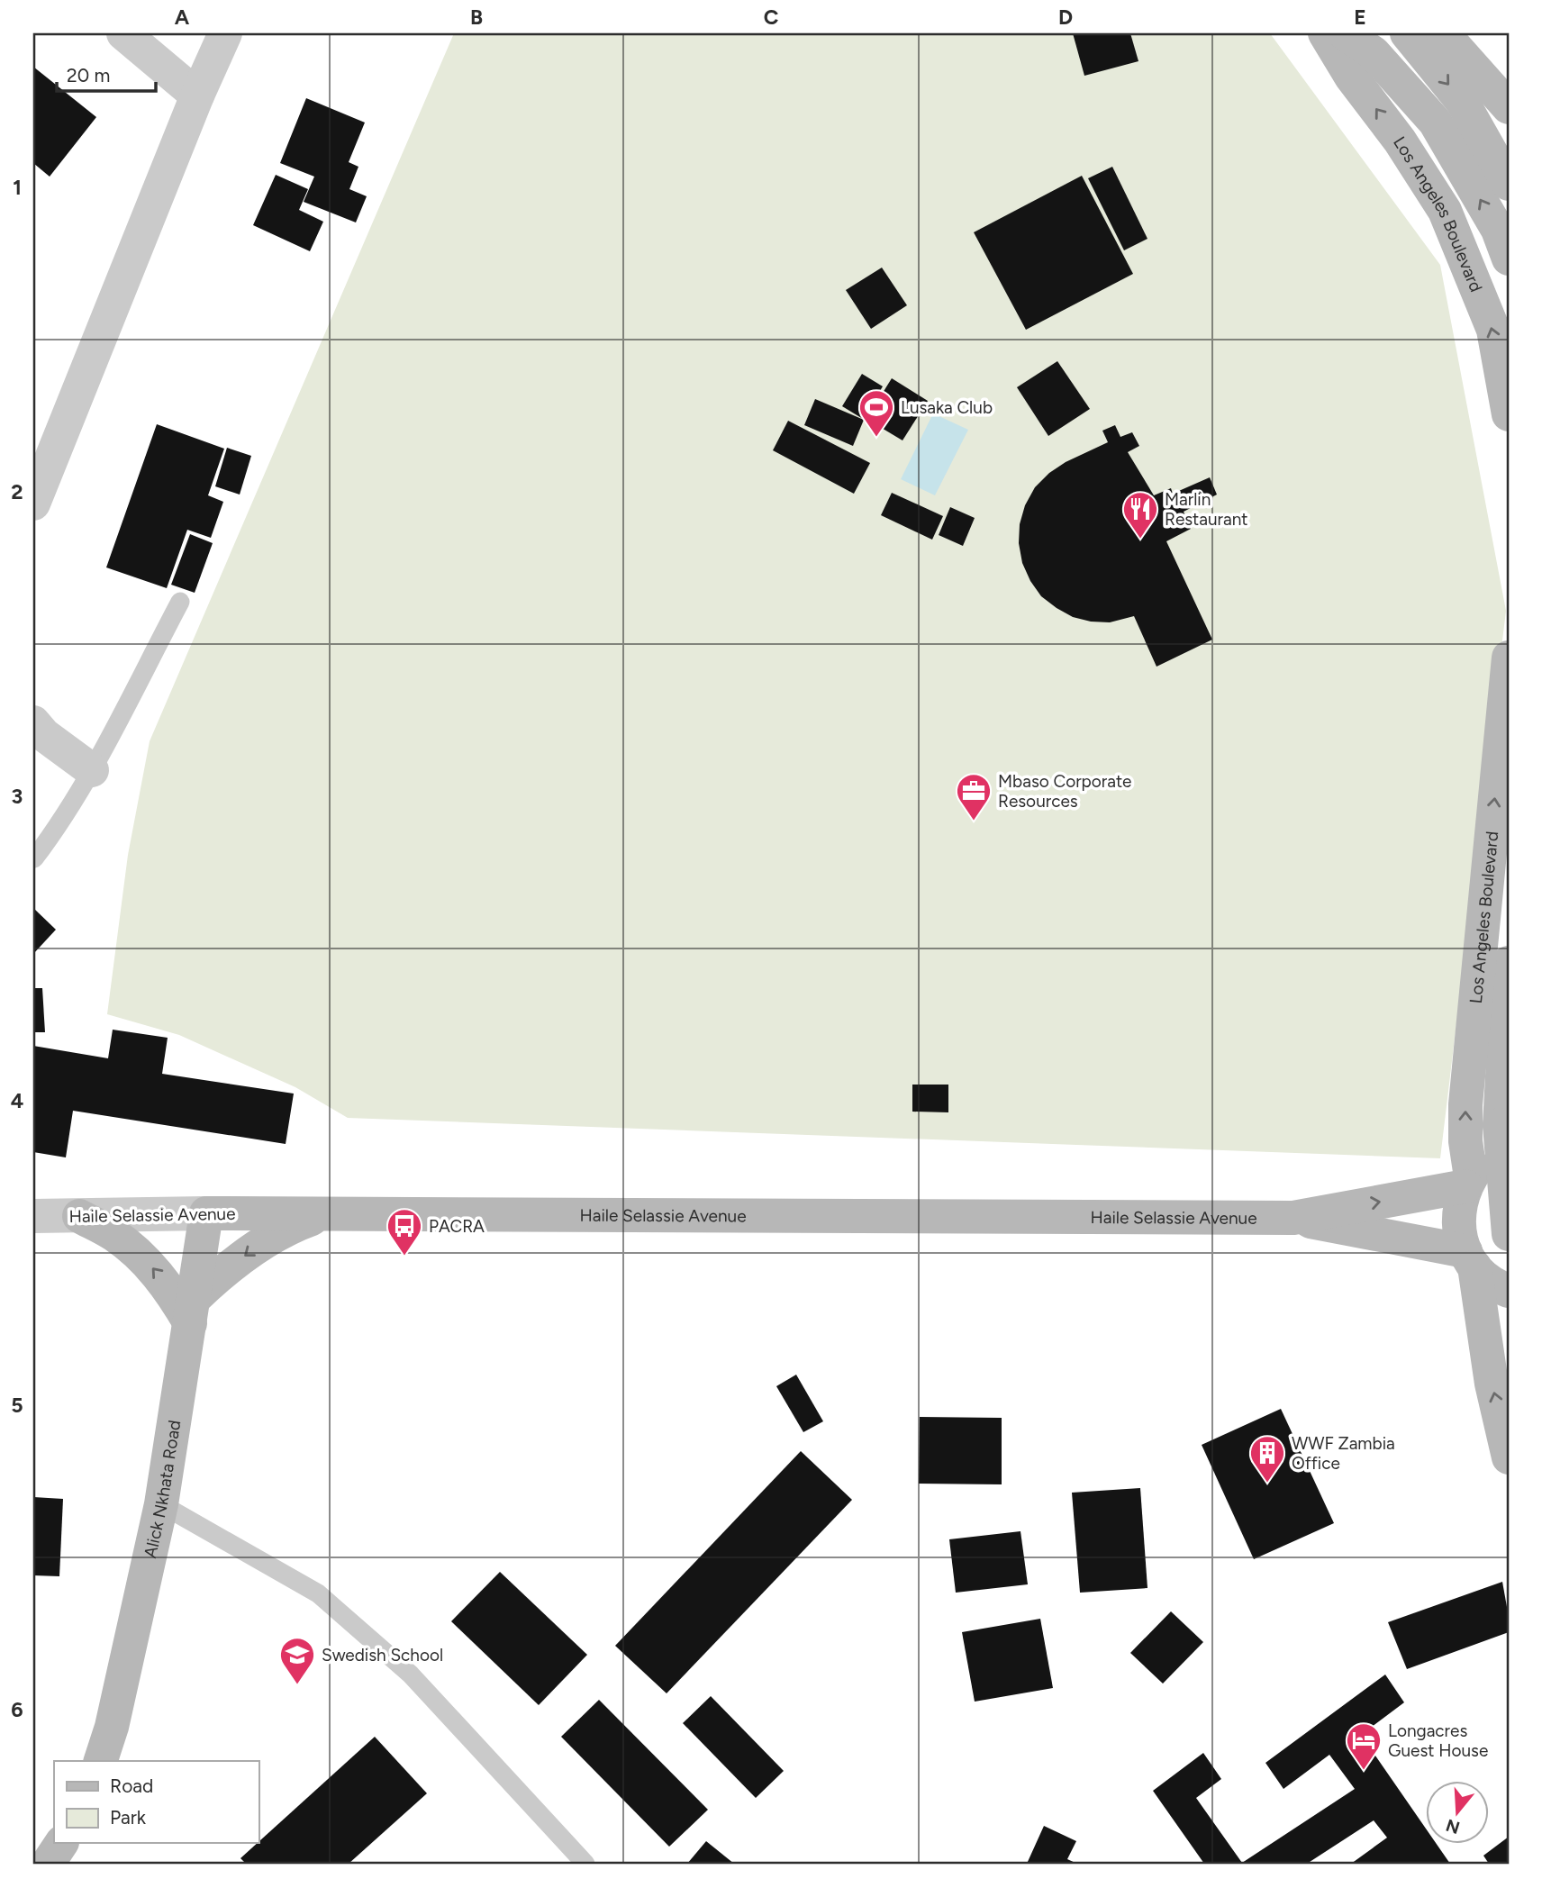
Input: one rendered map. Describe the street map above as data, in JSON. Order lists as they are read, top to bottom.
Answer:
{
  "streets": {
    "main road": ["Los Angeles Boulevard", "Haile Selassie Avenue", "Alick Nkhata Road"]
  },
  "crossings": [
    ["Los Angeles Boulevard", "Haile Selassie Avenue"],
    ["Haile Selassie Avenue", "Alick Nkhata Road"]
  ],
  "places": {
    "sports": ["Lusaka Club"],
    "restaurant": ["Marlin Restaurant"],
    "office": ["Mbaso Corporate Resources"],
    "bus stop": ["PACRA"],
    "building": ["WWF Zambia Office"],
    "school or university": ["Swedish School"],
    "hotel": ["Longacres Guest House"]
  },
  "legend": ["Road", "Park"],
  "scale_bar": "20 m",
  "north": "bottom",
  "grid": {
    "columns": [
      "A",
      "B",
      "C",
      "D",
      "E"
    ],
    "rows": [
      "1",
      "2",
      "3",
      "4",
      "5",
      "6"
    ]
  }
}
